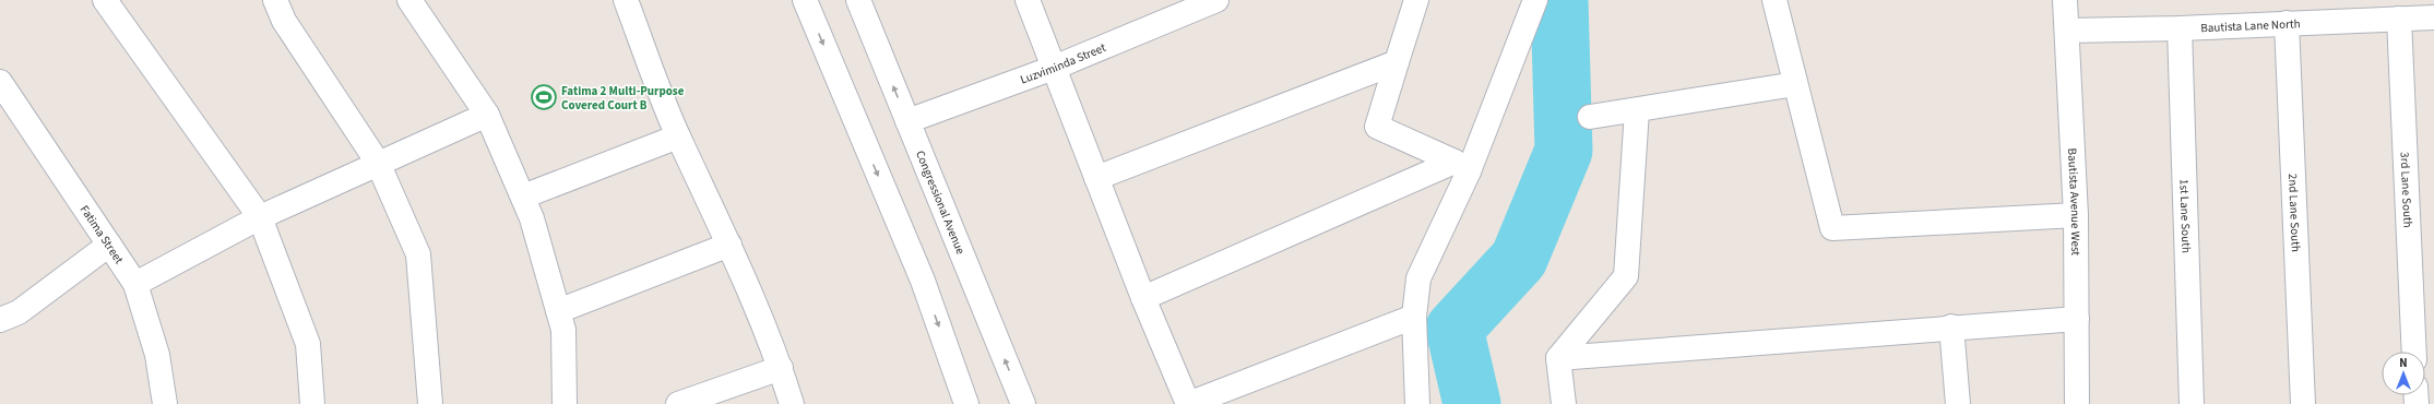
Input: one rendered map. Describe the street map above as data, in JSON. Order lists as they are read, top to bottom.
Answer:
{
  "streets": {
    "street": [
      "Bautista Lane North",
      "Luzviminda Street",
      "3rd Lane South",
      "Congressional Avenue",
      "Bautista Avenue West",
      "2nd Lane South",
      "1st Lane South",
      "Fatima Street"
    ]
  },
  "crossings": [
    ["Bautista Lane North", "3rd Lane South"],
    ["Bautista Lane North", "Bautista Avenue West"],
    ["Bautista Lane North", "2nd Lane South"],
    ["Bautista Lane North", "1st Lane South"],
    ["Luzviminda Street", "Congressional Avenue"]
  ],
  "places": {
    "sports": ["Fatima 2 Multi-Purpose Covered Court B"]
  },
  "north": "top"
}
